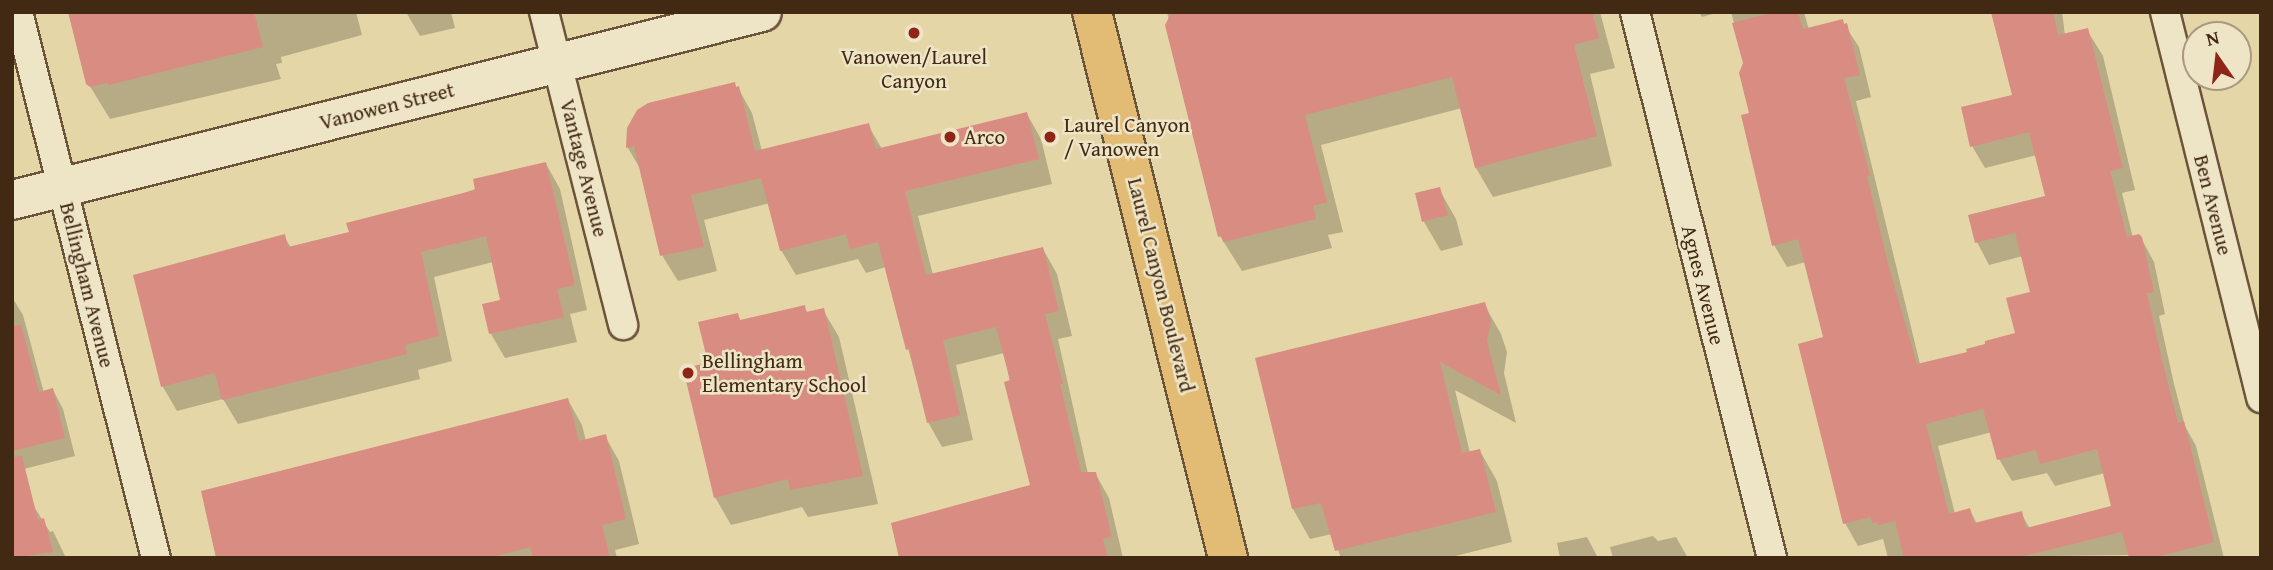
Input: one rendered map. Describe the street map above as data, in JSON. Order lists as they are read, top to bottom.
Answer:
{
  "streets": {
    "main road": ["Vanowen Street", "Laurel Canyon Boulevard"],
    "street": [
      "Vantage Avenue",
      "Ben Avenue",
      "Bellingham Avenue",
      "Agnes Avenue"
    ]
  },
  "crossings": [
    ["Vanowen Street", "Vantage Avenue"],
    ["Vanowen Street", "Bellingham Avenue"]
  ],
  "places": [
    "Vanowen/Laurel Canyon",
    "Arco",
    "Laurel Canyon / Vanowen",
    "Bellingham Elementary School"
  ],
  "north": "top"
}
